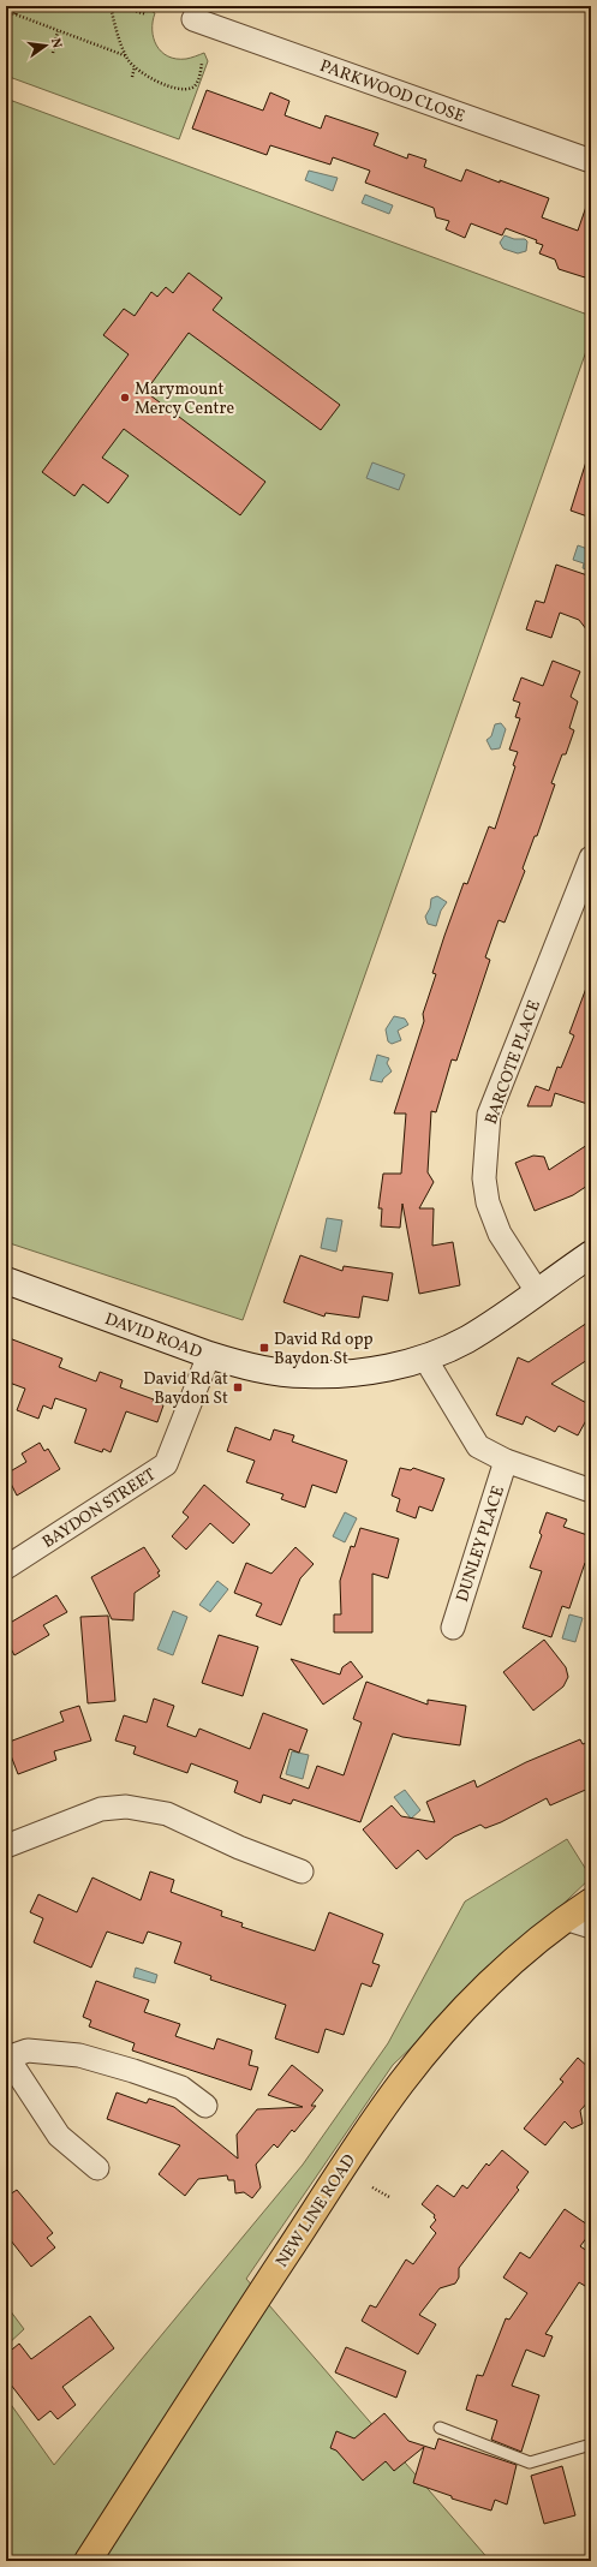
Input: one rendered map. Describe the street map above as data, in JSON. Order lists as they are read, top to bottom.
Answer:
{
  "streets": {
    "main road": ["NEW LINE ROAD"],
    "street": [
      "PARKWOOD CLOSE",
      "BARCOTE PLACE",
      "DAVID ROAD",
      "BAYDON STREET",
      "DUNLEY PLACE"
    ]
  },
  "crossings": [
    ["BARCOTE PLACE", "DAVID ROAD"],
    ["DAVID ROAD", "BAYDON STREET"]
  ],
  "places": {
    "other": ["Marymount Mercy Centre"],
    "transit": ["David Rd opp Baydon St", "David Rd at Baydon St"]
  },
  "north": "right"
}
